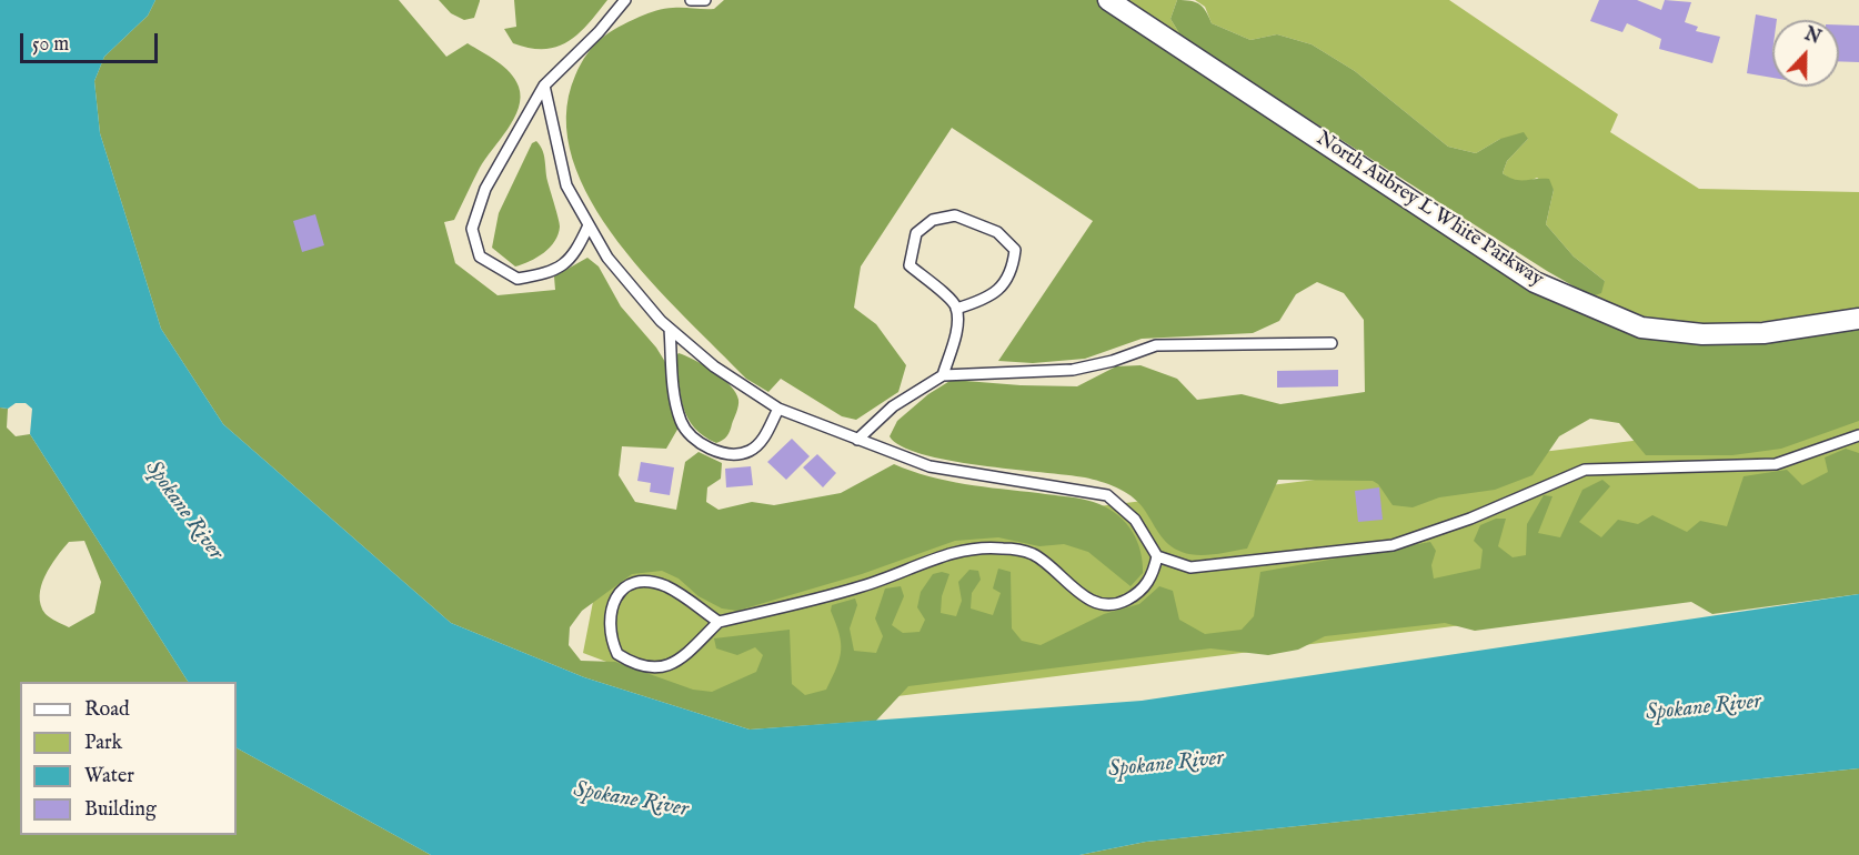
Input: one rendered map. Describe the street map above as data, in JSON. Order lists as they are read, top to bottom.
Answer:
{
  "streets": {
    "street": ["North Aubrey L White Parkway"]
  },
  "water": ["Spokane River"],
  "legend": [
    "Road",
    "Park",
    "Water",
    "Building"
  ],
  "scale_bar": "50 m",
  "north": "top"
}
